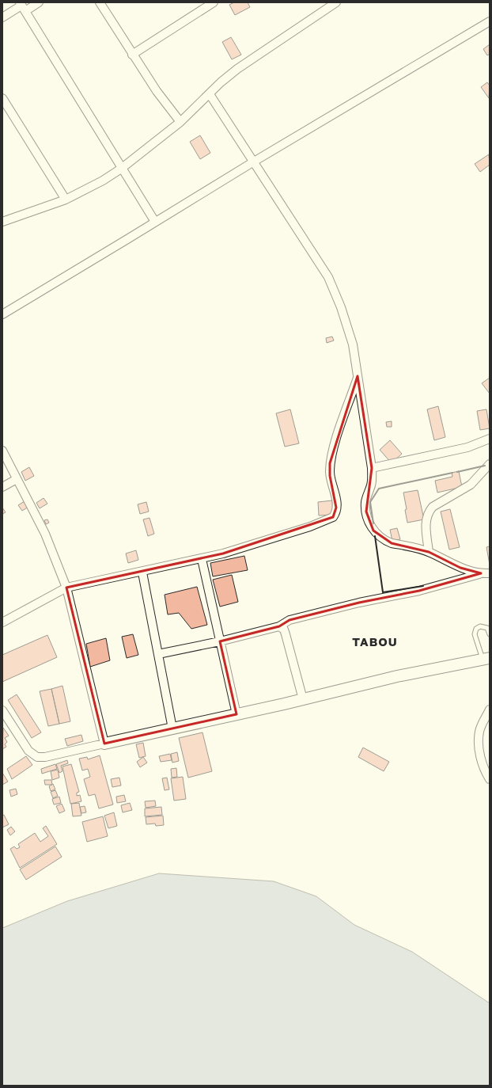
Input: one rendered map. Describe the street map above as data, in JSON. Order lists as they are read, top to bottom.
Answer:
{
  "districts": ["TABOU"]
}
